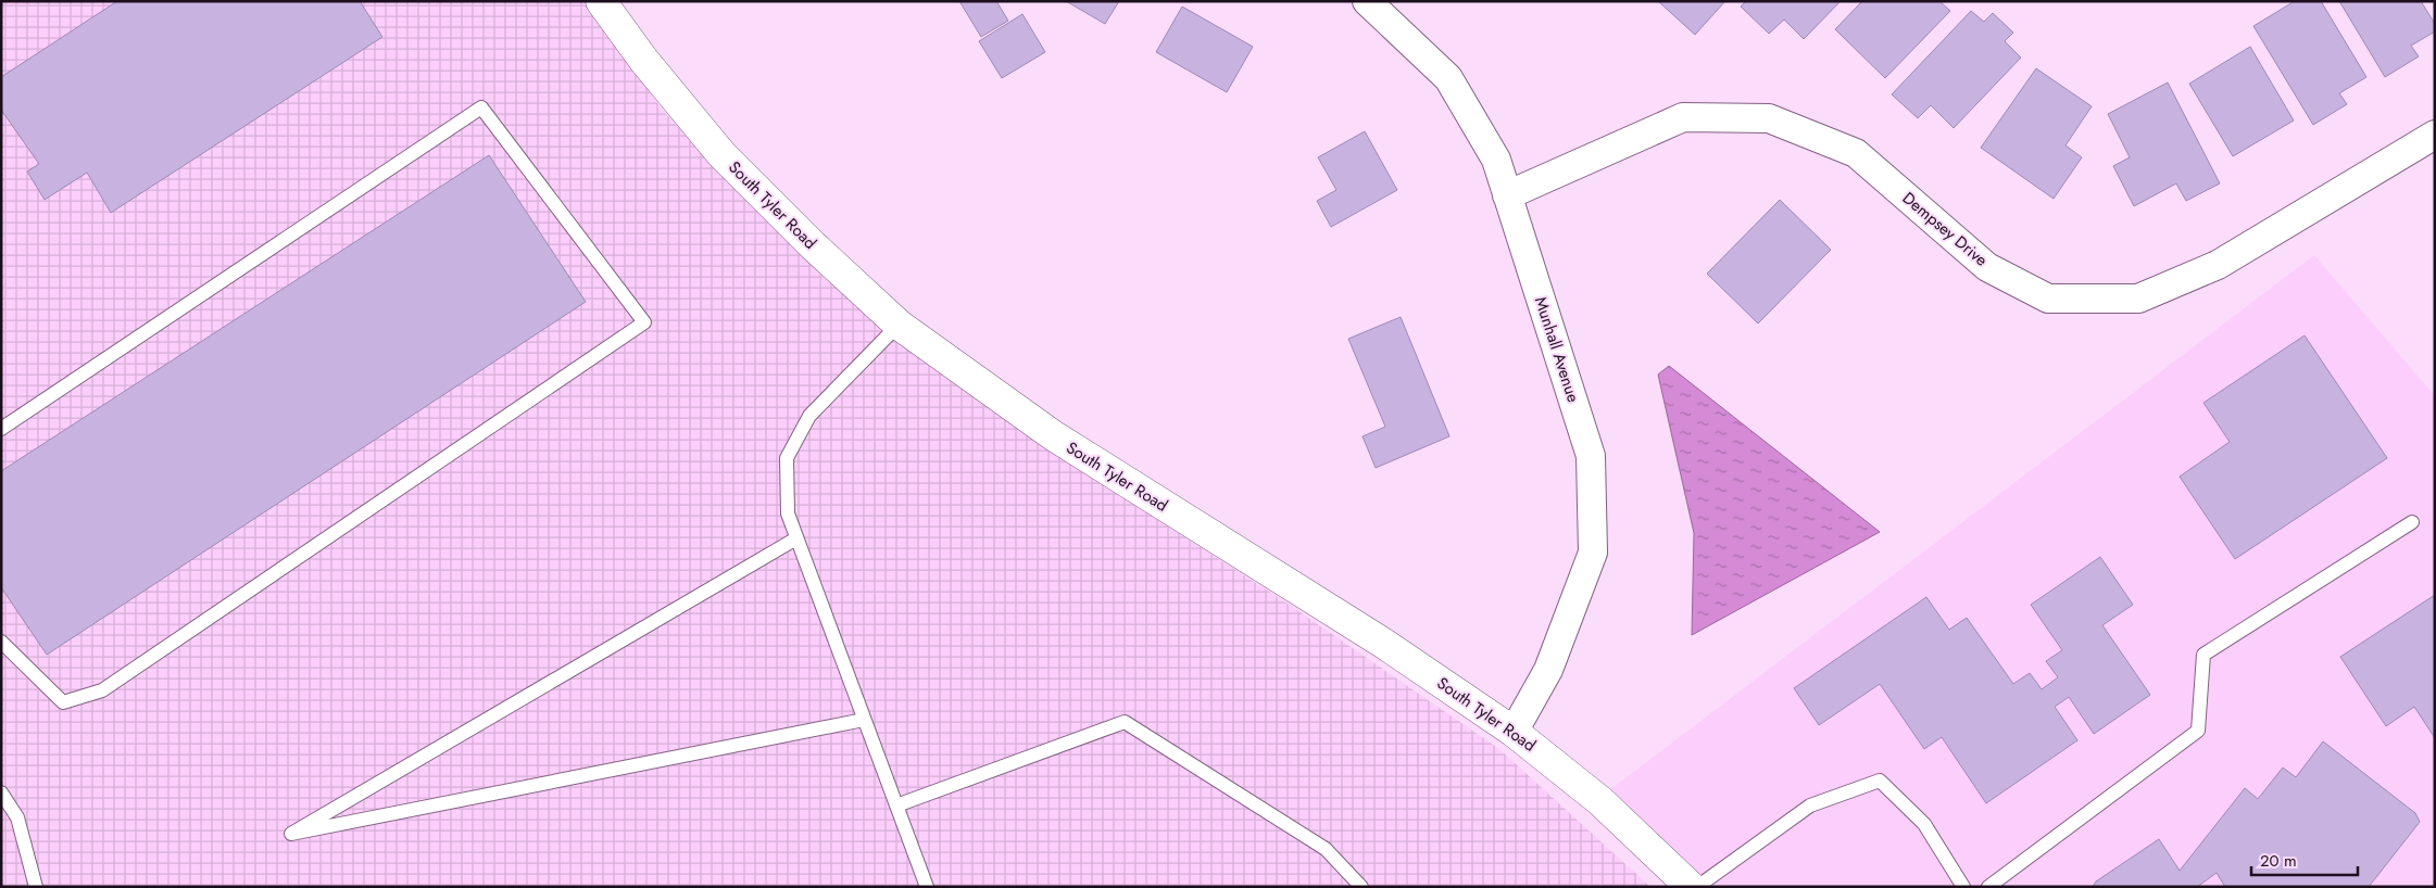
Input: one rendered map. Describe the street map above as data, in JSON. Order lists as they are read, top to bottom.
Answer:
{
  "streets": {
    "street": ["South Tyler Road", "Dempsey Drive", "Munhall Avenue"]
  },
  "crossings": [
    ["South Tyler Road", "Munhall Avenue"],
    ["Dempsey Drive", "Munhall Avenue"]
  ],
  "scale_bar": "20 m"
}
